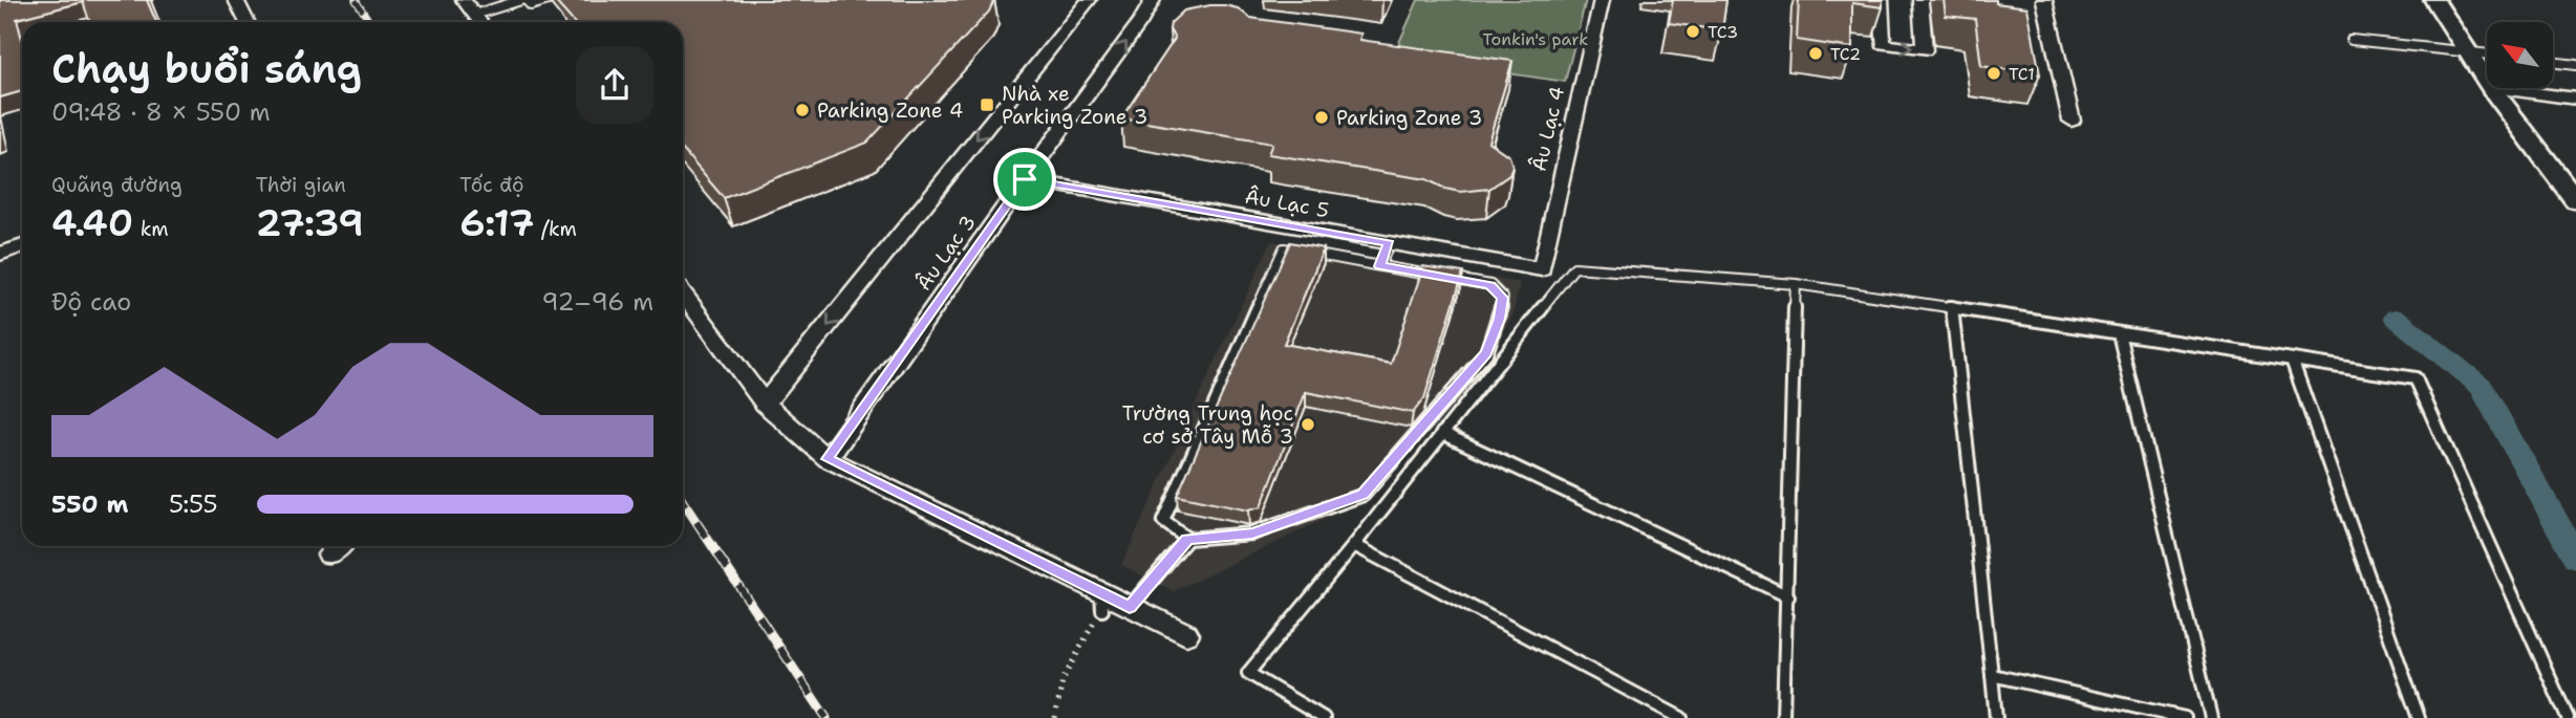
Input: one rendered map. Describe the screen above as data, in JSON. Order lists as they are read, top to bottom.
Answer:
{
  "streets": {
    "street": ["Âu Lạc 4", "Âu Lạc 5", "Âu Lạc 3"]
  },
  "crossings": [
    ["Âu Lạc 4", "Âu Lạc 5"],
    ["Âu Lạc 5", "Âu Lạc 3"]
  ],
  "parks": ["Tonkin's park"],
  "places": {
    "other": [
      "TC3",
      "TC2",
      "TC1",
      "Parking Zone 4",
      "Parking Zone 3",
      "Trường Trung học cơ sở Tây Mỗ 3"
    ],
    "transit": ["Nhà xe Parking Zone 3"]
  },
  "north": "top left",
  "page": {
    "heading": ["Chạy buổi sáng", "09:48 · 8 × 550 m"],
    "stats": [
      ["Quãng đường", "4.40 km"],
      ["Thời gian", "27:39"],
      ["Tốc độ", "6:17 /km"]
    ],
    "chart": ["Độ cao", "92–96 m"],
    "list": [
      {
        "name": "550 m",
        "note": "5:55"
      }
    ]
  }
}
